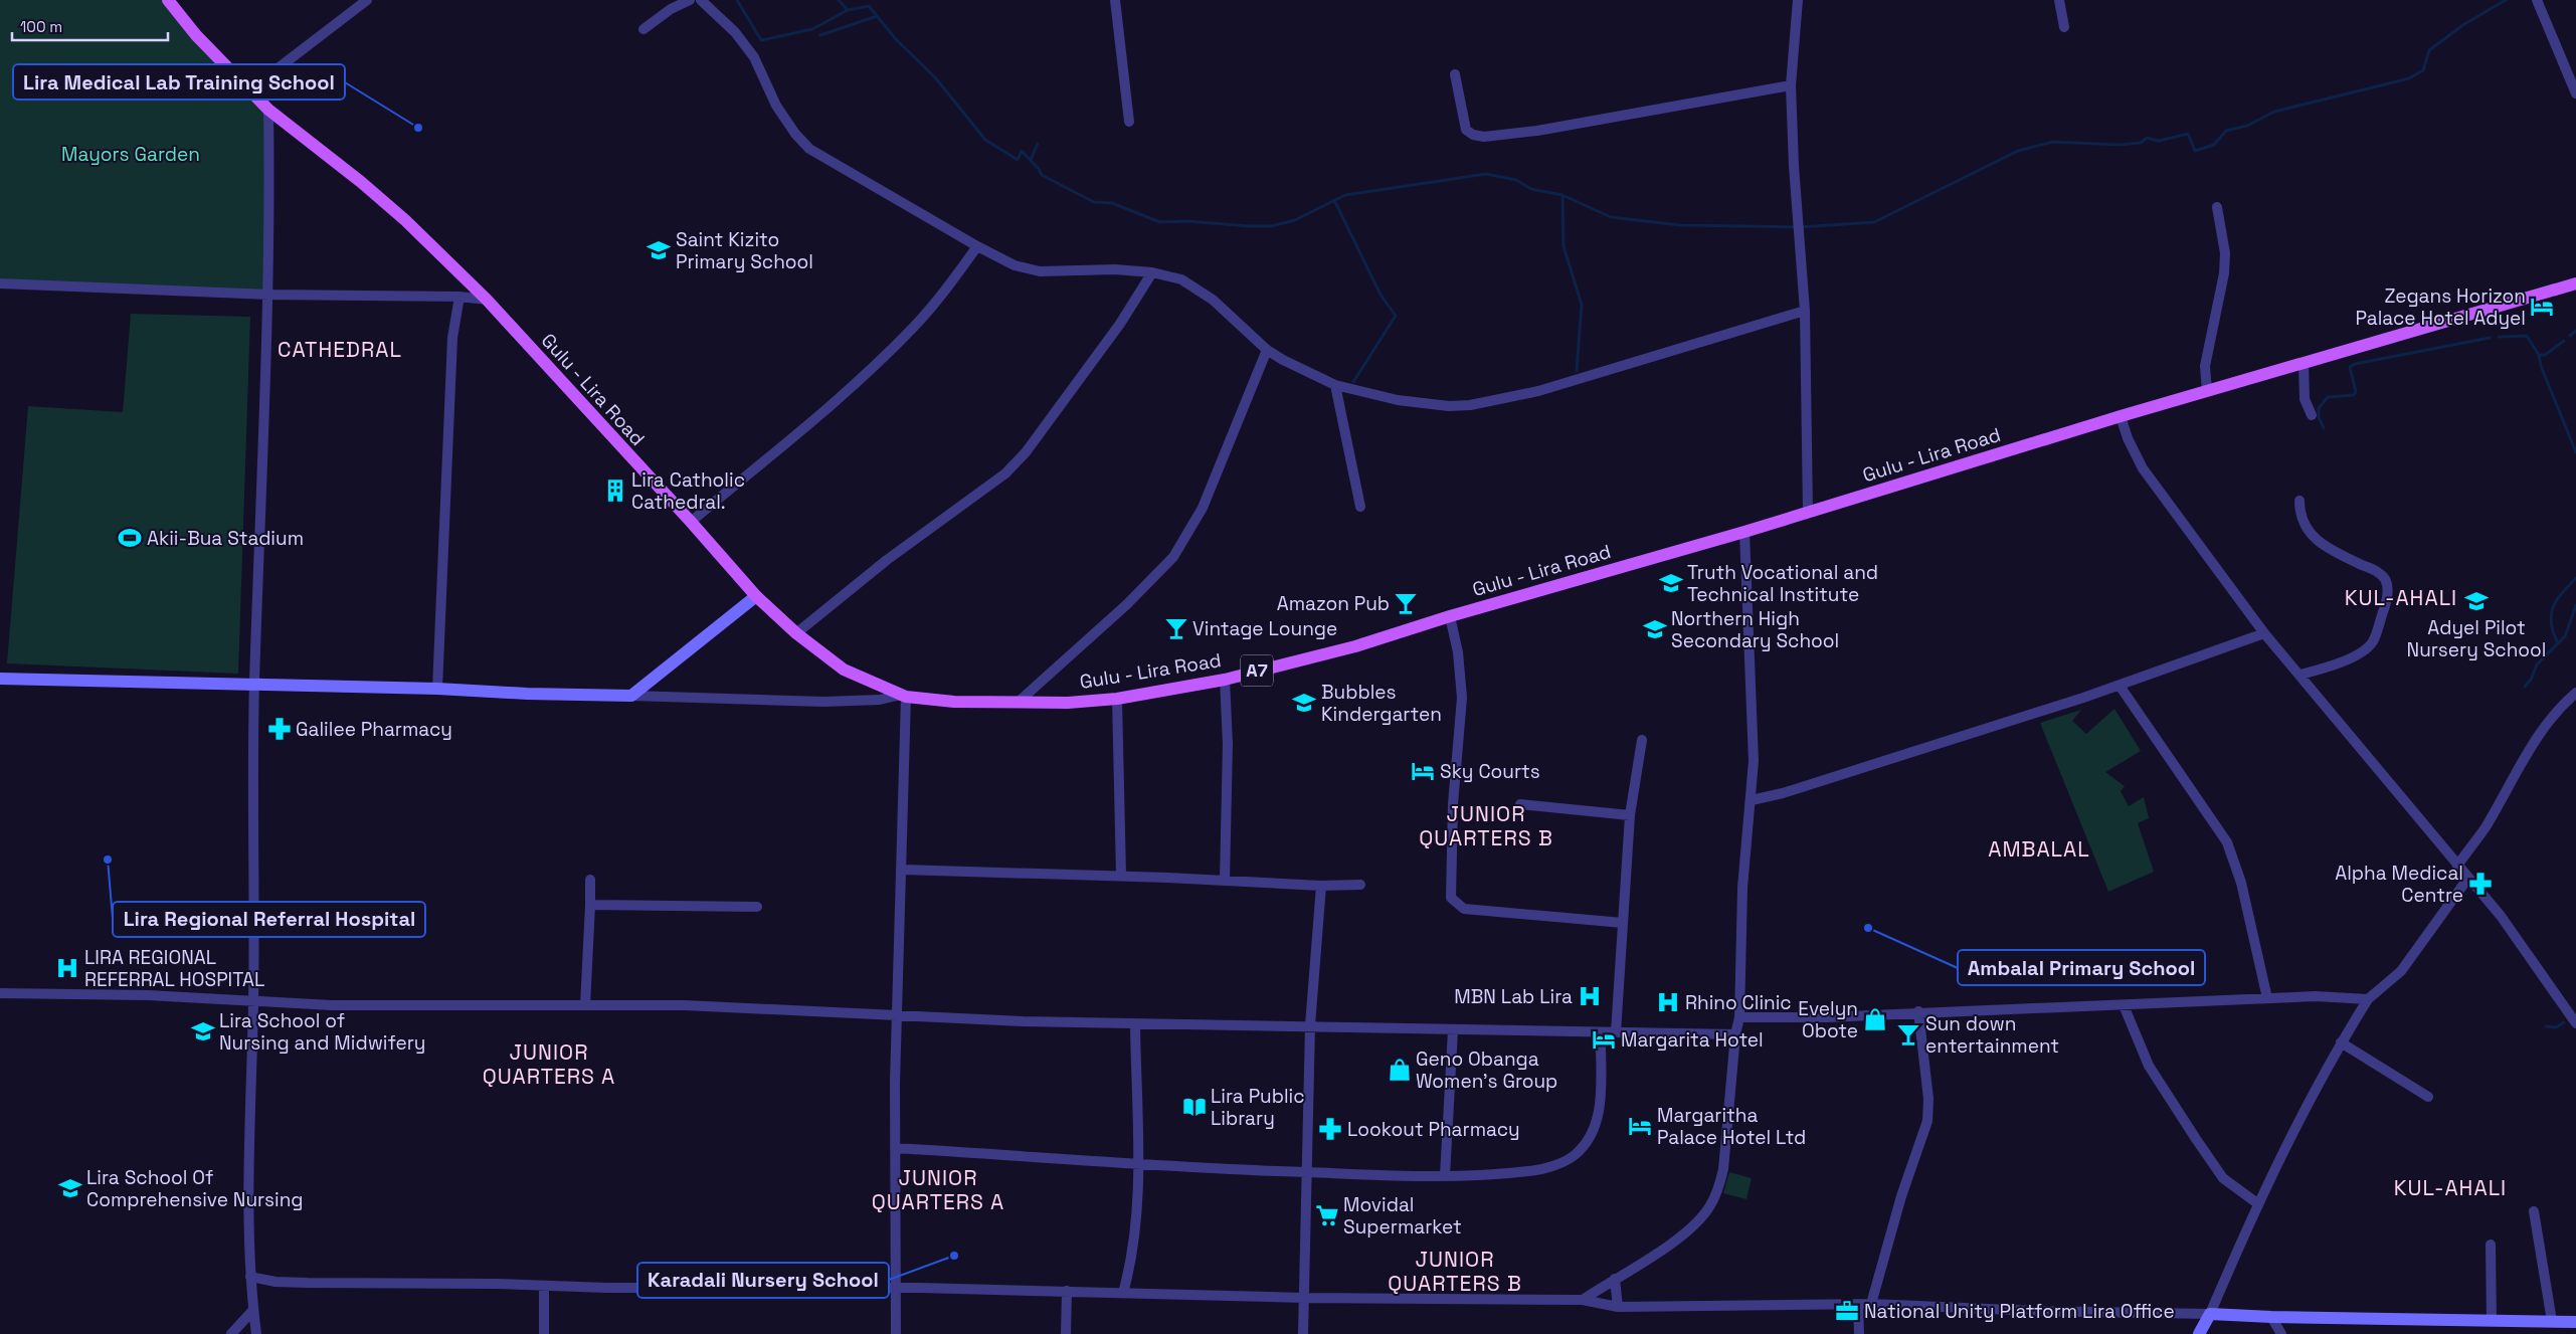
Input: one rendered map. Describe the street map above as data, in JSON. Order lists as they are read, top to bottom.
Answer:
{
  "streets": {
    "main road": ["Gulu - Lira Road", "A7"]
  },
  "districts": [
    "CATHEDRAL",
    "KUL-AHALI",
    "JUNIOR QUARTERS B",
    "AMBALAL",
    "JUNIOR QUARTERS A",
    "JUNIOR QUARTERS A",
    "KUL-AHALI",
    "JUNIOR QUARTERS B"
  ],
  "parks": ["Mayors Garden"],
  "places": {
    "other": [
      "Lira Medical Lab Training School",
      "Lira Regional Referral Hospital",
      "Ambalal Primary School",
      "Karadali Nursery School"
    ],
    "school or university": [
      "Saint Kizito Primary School",
      "Truth Vocational and Technical Institute",
      "Adyel Pilot Nursery School",
      "Northern High Secondary School",
      "Bubbles Kindergarten",
      "Lira School of Nursing and Midwifery",
      "Lira School Of Comprehensive Nursing"
    ],
    "hotel": [
      "Zegans Horizon Palace Hotel Adyel",
      "Sky Courts",
      "Margarita Hotel",
      "Margaritha Palace Hotel Ltd"
    ],
    "building": ["Lira Catholic Cathedral."],
    "sports": ["Akii-Bua Stadium"],
    "bar": ["Amazon Pub", "Vintage Lounge", "Sun down entertainment"],
    "pharmacy": ["Galilee Pharmacy", "Alpha Medical Centre", "Lookout Pharmacy"],
    "hospital": ["LIRA REGIONAL REFERRAL HOSPITAL", "MBN Lab Lira", "Rhino Clinic"],
    "shop": ["Evelyn Obote", "Geno Obanga Women's Group"],
    "library": ["Lira Public Library"],
    "supermarket": ["Movidal Supermarket"],
    "office": ["National Unity Platform Lira Office"]
  },
  "scale_bar": "100 m"
}
